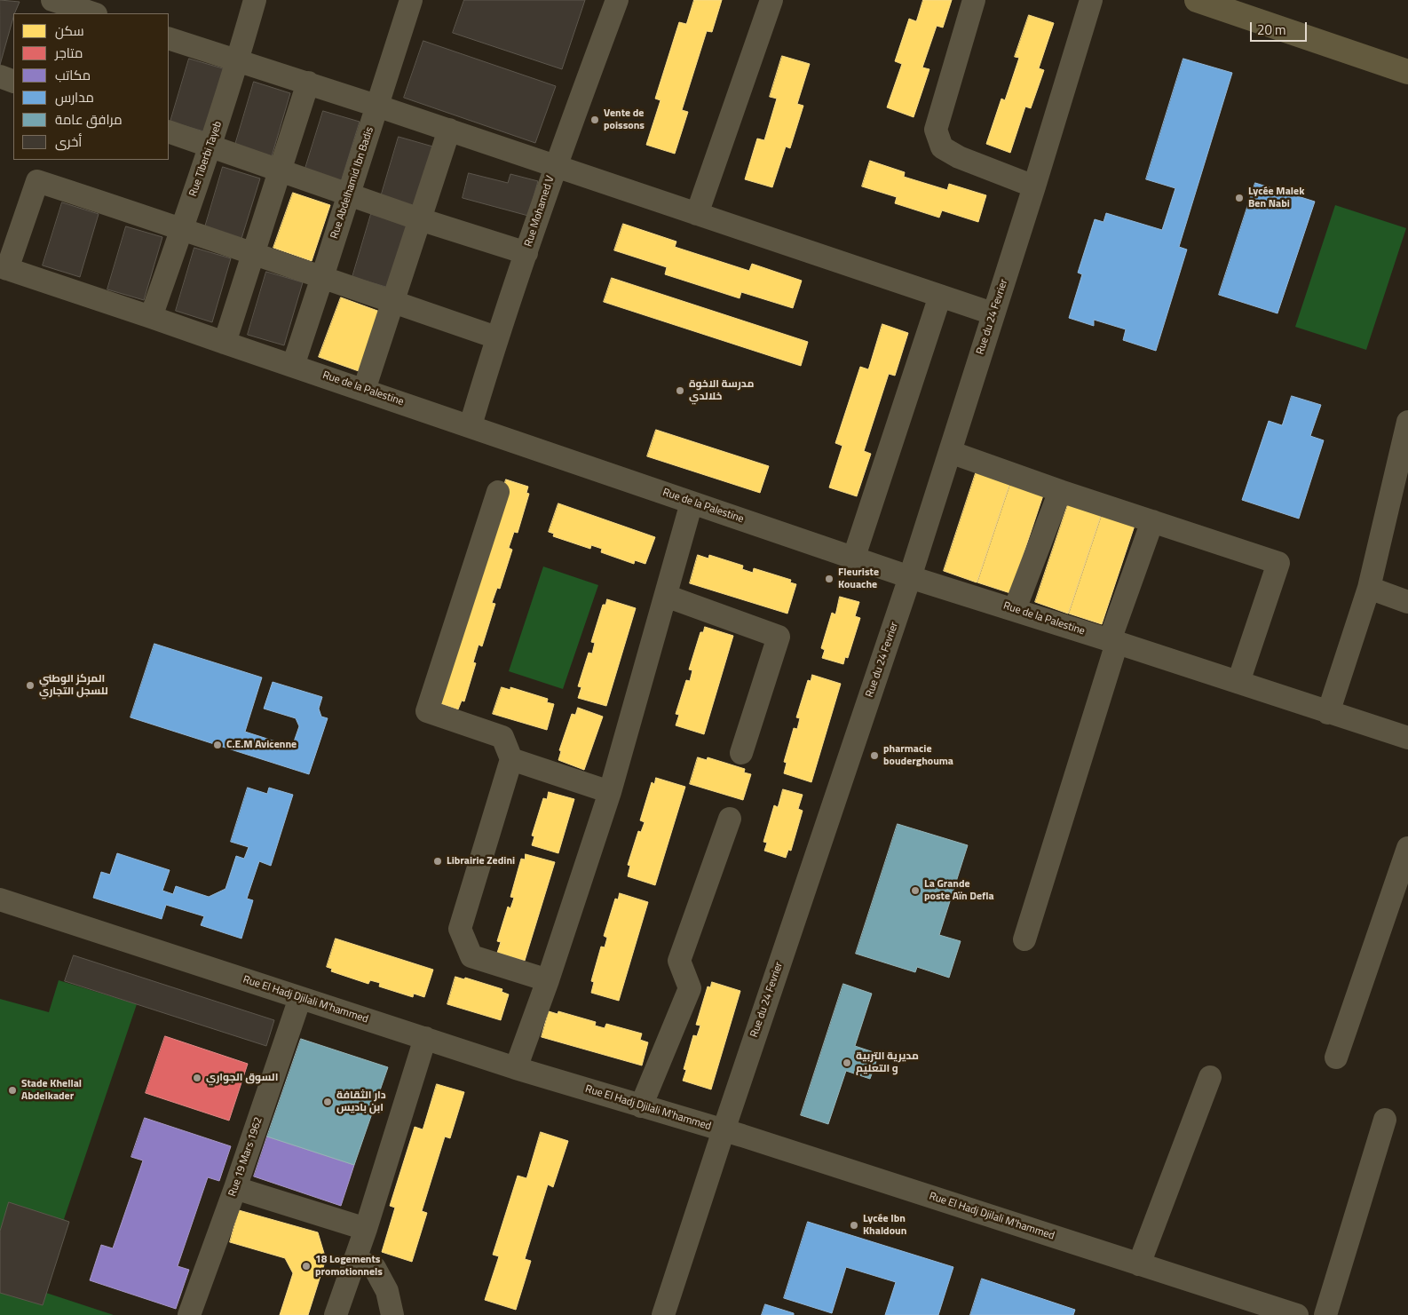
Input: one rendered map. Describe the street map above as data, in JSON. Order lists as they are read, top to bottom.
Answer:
{
  "streets": {
    "street": [
      "Rue Tiberbi Tayeb",
      "Rue Abdelhamid Ibn Badis",
      "Rue Mohamed V",
      "Rue du 24 Fevrier",
      "Rue de la Palestine",
      "Rue El Hadj Djilali M'hammed",
      "Rue 19 Mars 1962"
    ]
  },
  "crossings": [
    ["Rue Tiberbi Tayeb", "Rue de la Palestine"],
    ["Rue Abdelhamid Ibn Badis", "Rue de la Palestine"],
    ["Rue Mohamed V", "Rue de la Palestine"],
    ["Rue du 24 Fevrier", "Rue de la Palestine"],
    ["Rue du 24 Fevrier", "Rue El Hadj Djilali M'hammed"],
    ["Rue El Hadj Djilali M'hammed", "Rue 19 Mars 1962"]
  ],
  "places": [
    "Vente de poissons",
    "Lycée Malek Ben Nabi",
    "مدرسة الاخوة خلالدي",
    "Fleuriste Kouache",
    "المركز الوطني للسجل التجاري",
    "C.E.M Avicenne",
    "pharmacie bouderghouma",
    "Librairie Zedini",
    "La Grande poste Aïn Defla",
    "مديرية التربية و التعليم",
    "السوق الجواري",
    "Stade Khellal Abdelkader",
    "دار الثقافة ابن باديس",
    "Lycée Ibn Khaldoun",
    "18 Logements promotionnels"
  ],
  "legend": [
    "سكن",
    "متاجر",
    "مكاتب",
    "مدارس",
    "مرافق عامة",
    "أخرى"
  ],
  "scale_bar": "20 m"
}
